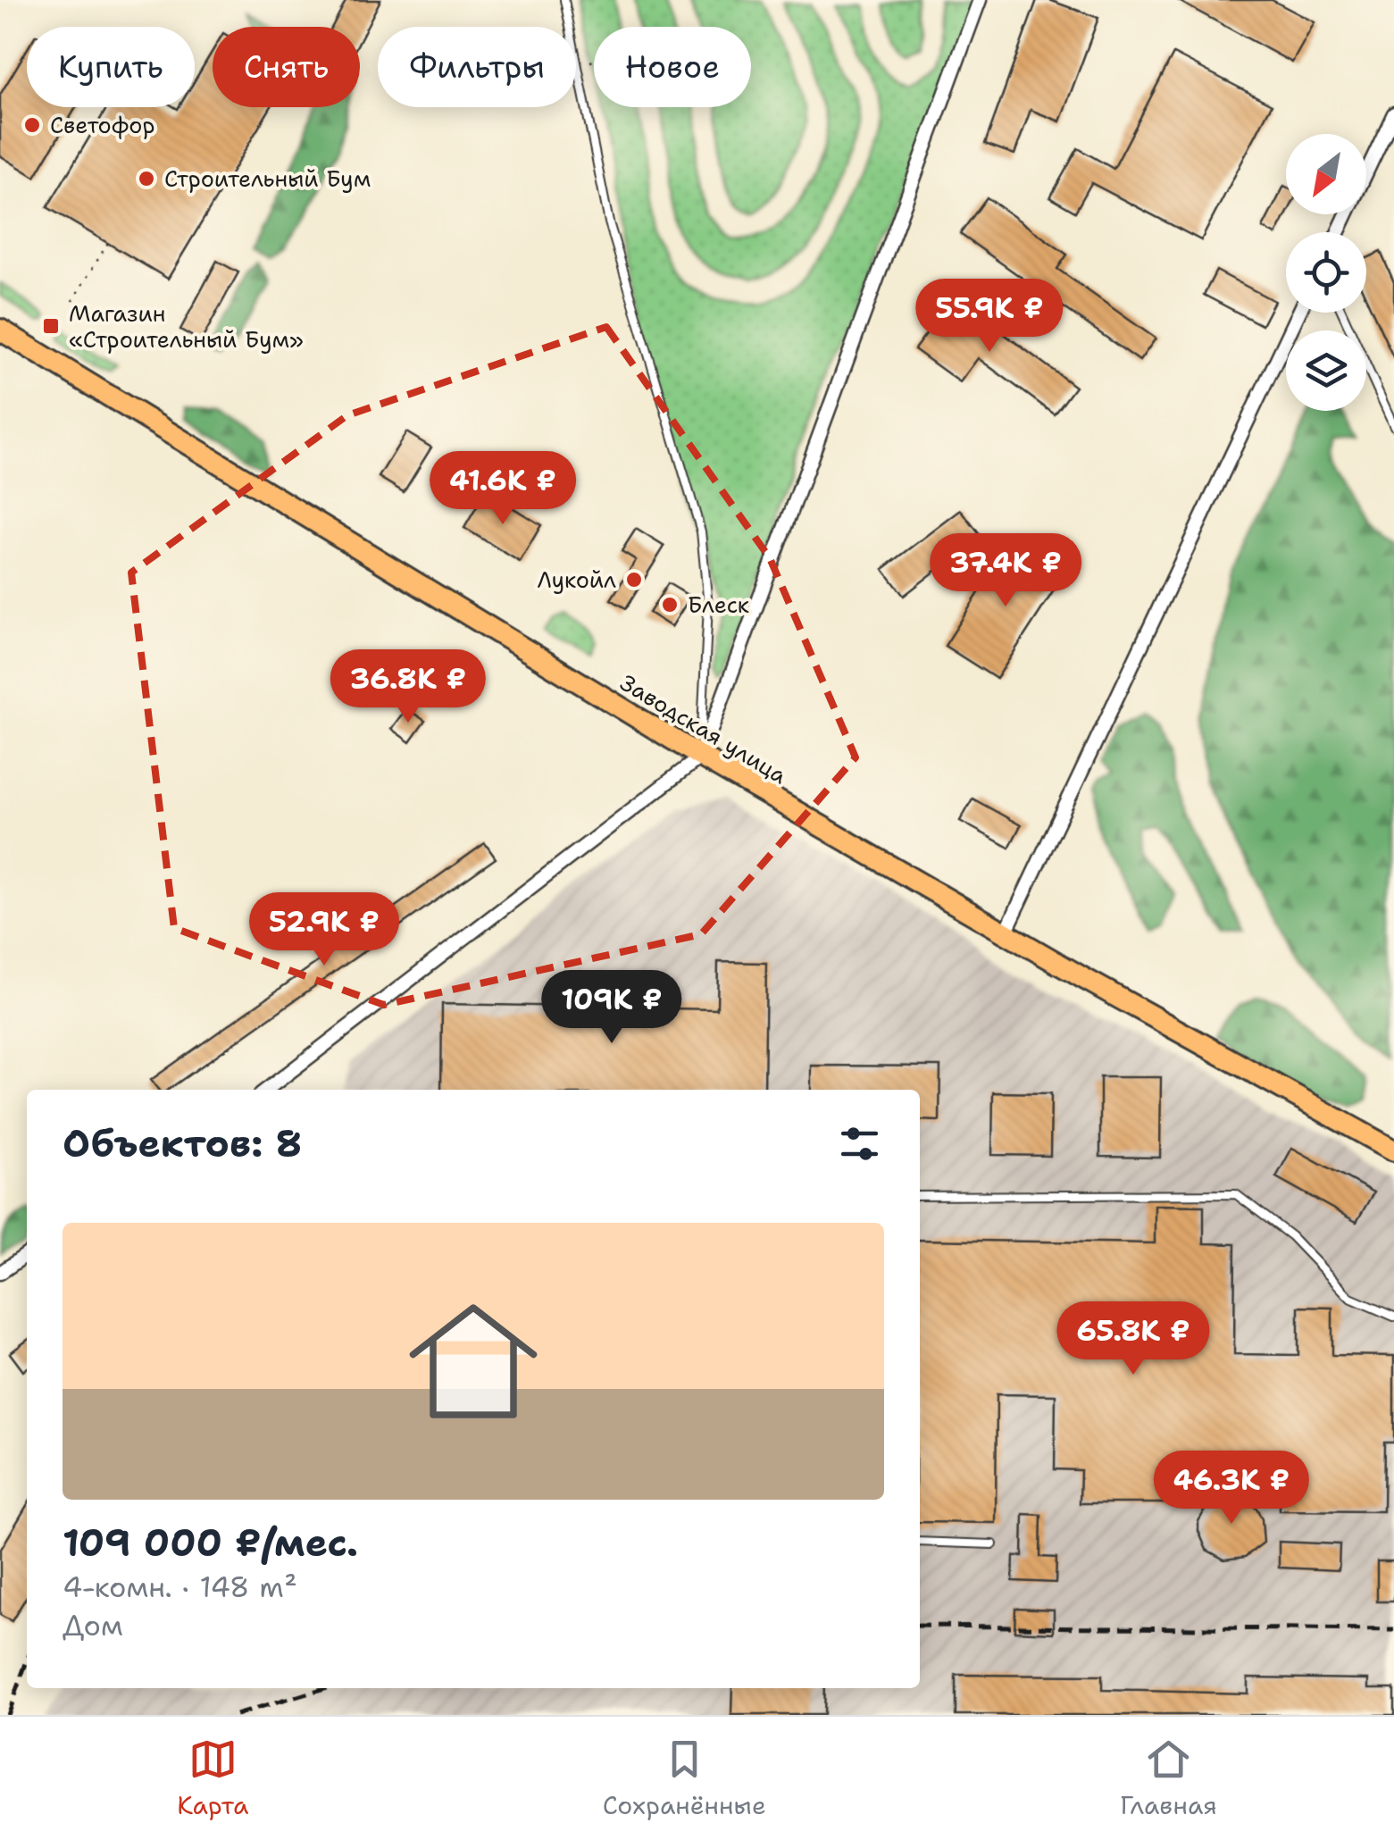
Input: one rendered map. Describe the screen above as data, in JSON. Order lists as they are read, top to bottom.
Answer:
{
  "streets": {
    "main road": ["Заводская улица"]
  },
  "places": {
    "other": [
      "Светофор",
      "Строительный Бум",
      "Лукойл",
      "Блеск"
    ],
    "transit": ["Магазин «Строительный Бум»"]
  },
  "north": "bottom left",
  "page": {
    "chip": [
      "Купить",
      "Снять",
      "Фильтры",
      "Новое"
    ],
    "price": [
      "55.9K ₽",
      "41.6K ₽",
      "37.4K ₽",
      "36.8K ₽",
      "52.9K ₽",
      "109K ₽",
      "65.8K ₽",
      "46.3K ₽"
    ],
    "heading": "Объектов: 8",
    "list": [
      {
        "name": "109 000 ₽/мес.",
        "note": "4-комн. · 148 m² · Дом"
      }
    ],
    "tabs": ["Карта", "Сохранённые", "Главная"]
  }
}
